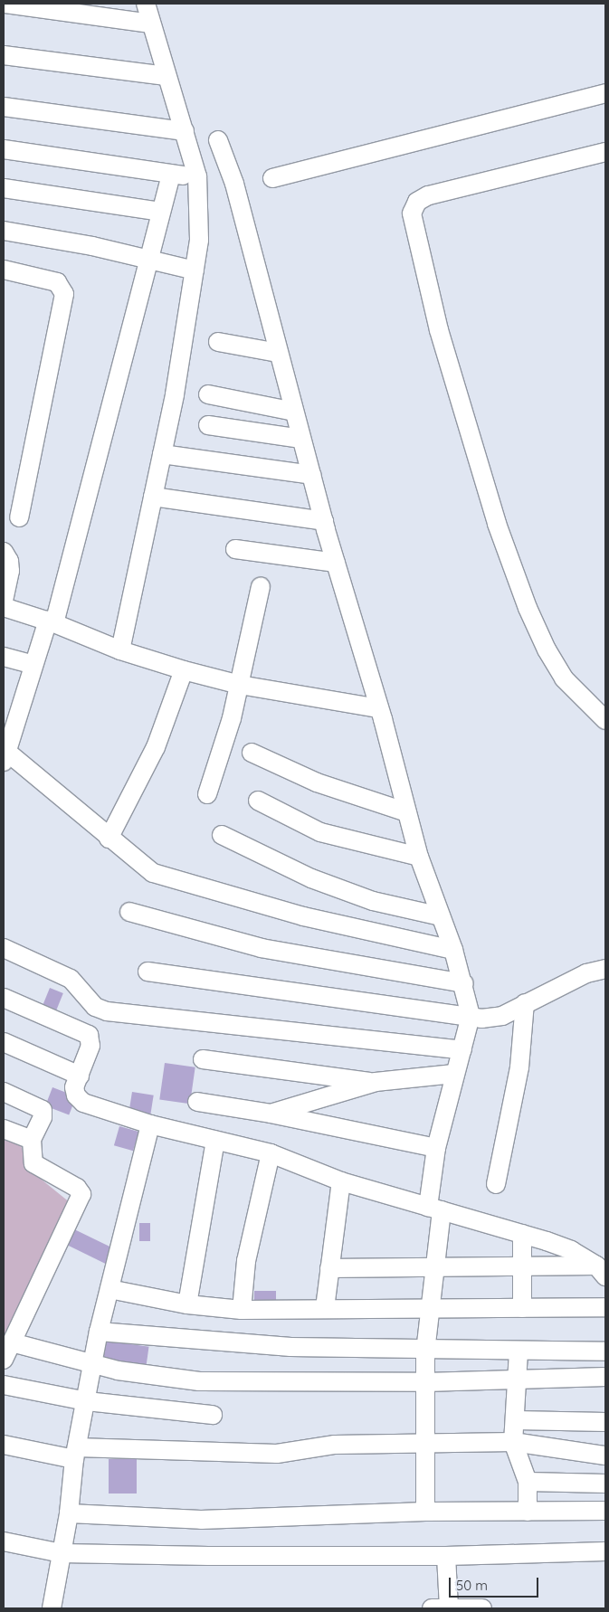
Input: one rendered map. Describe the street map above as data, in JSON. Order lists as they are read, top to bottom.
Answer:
{
  "scale_bar": "50 m"
}
